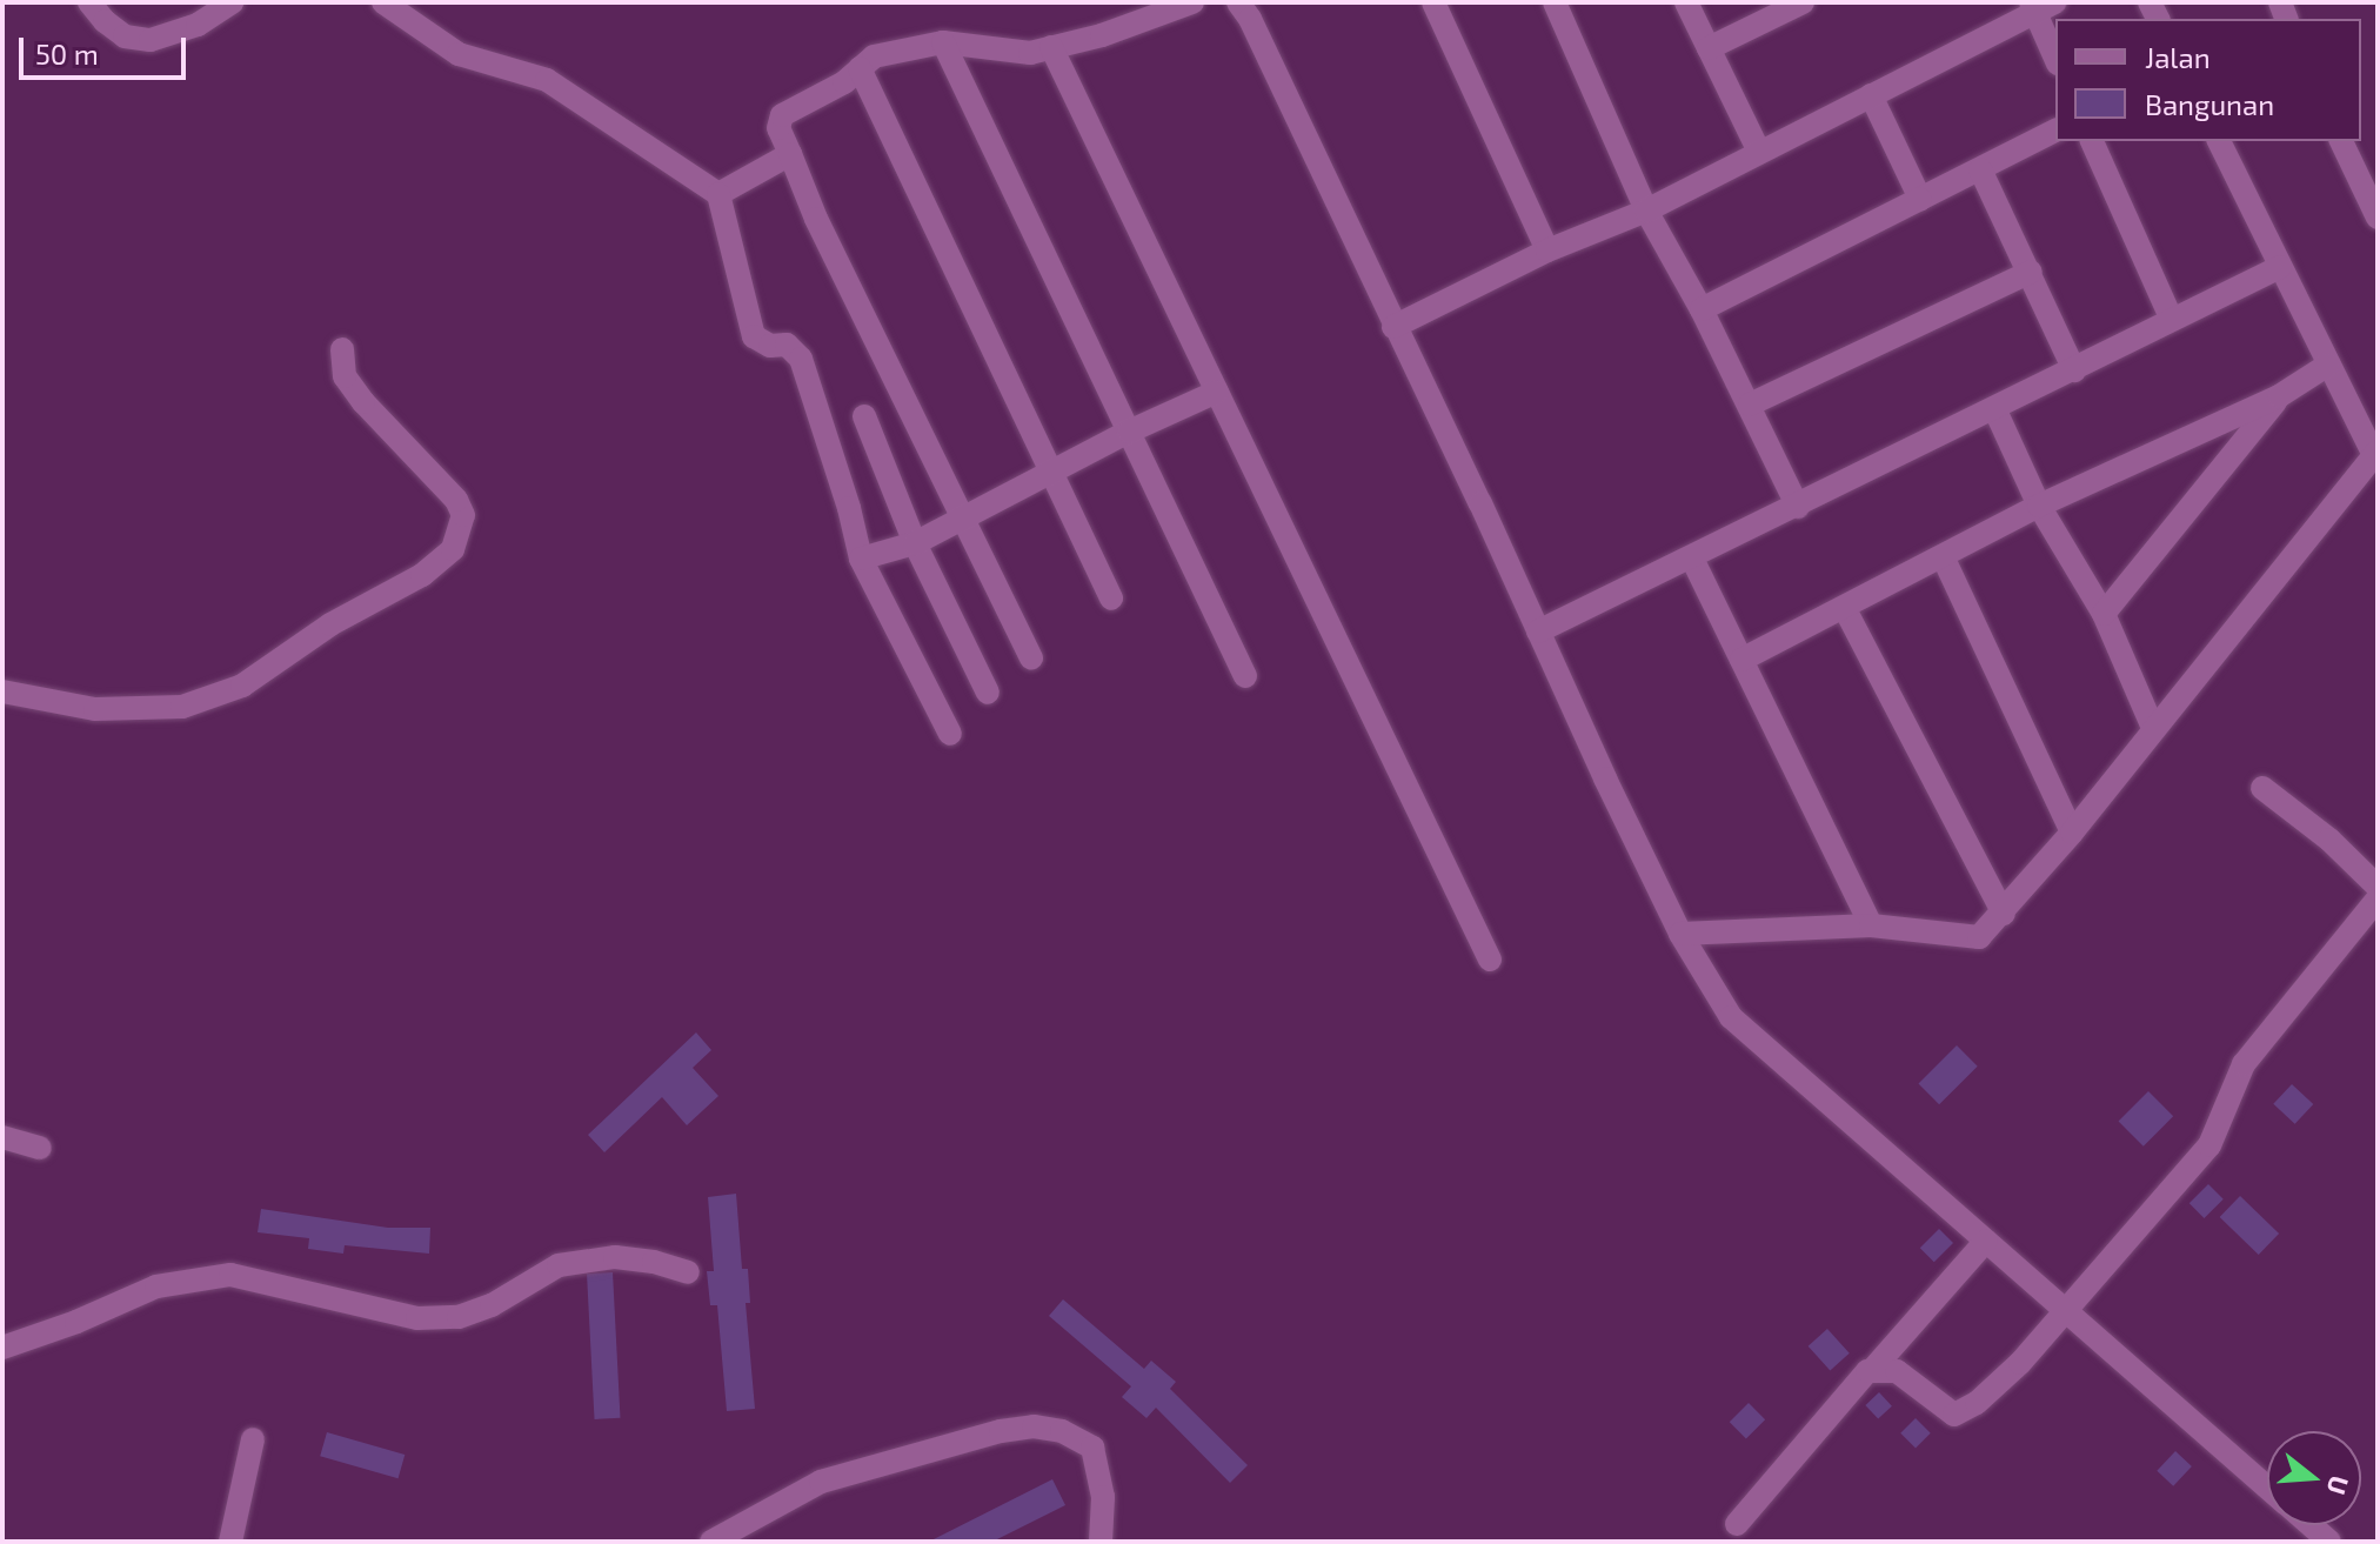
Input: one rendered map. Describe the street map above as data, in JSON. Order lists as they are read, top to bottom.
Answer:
{
  "legend": ["Jalan", "Bangunan"],
  "scale_bar": "50 m",
  "north": "right"
}
